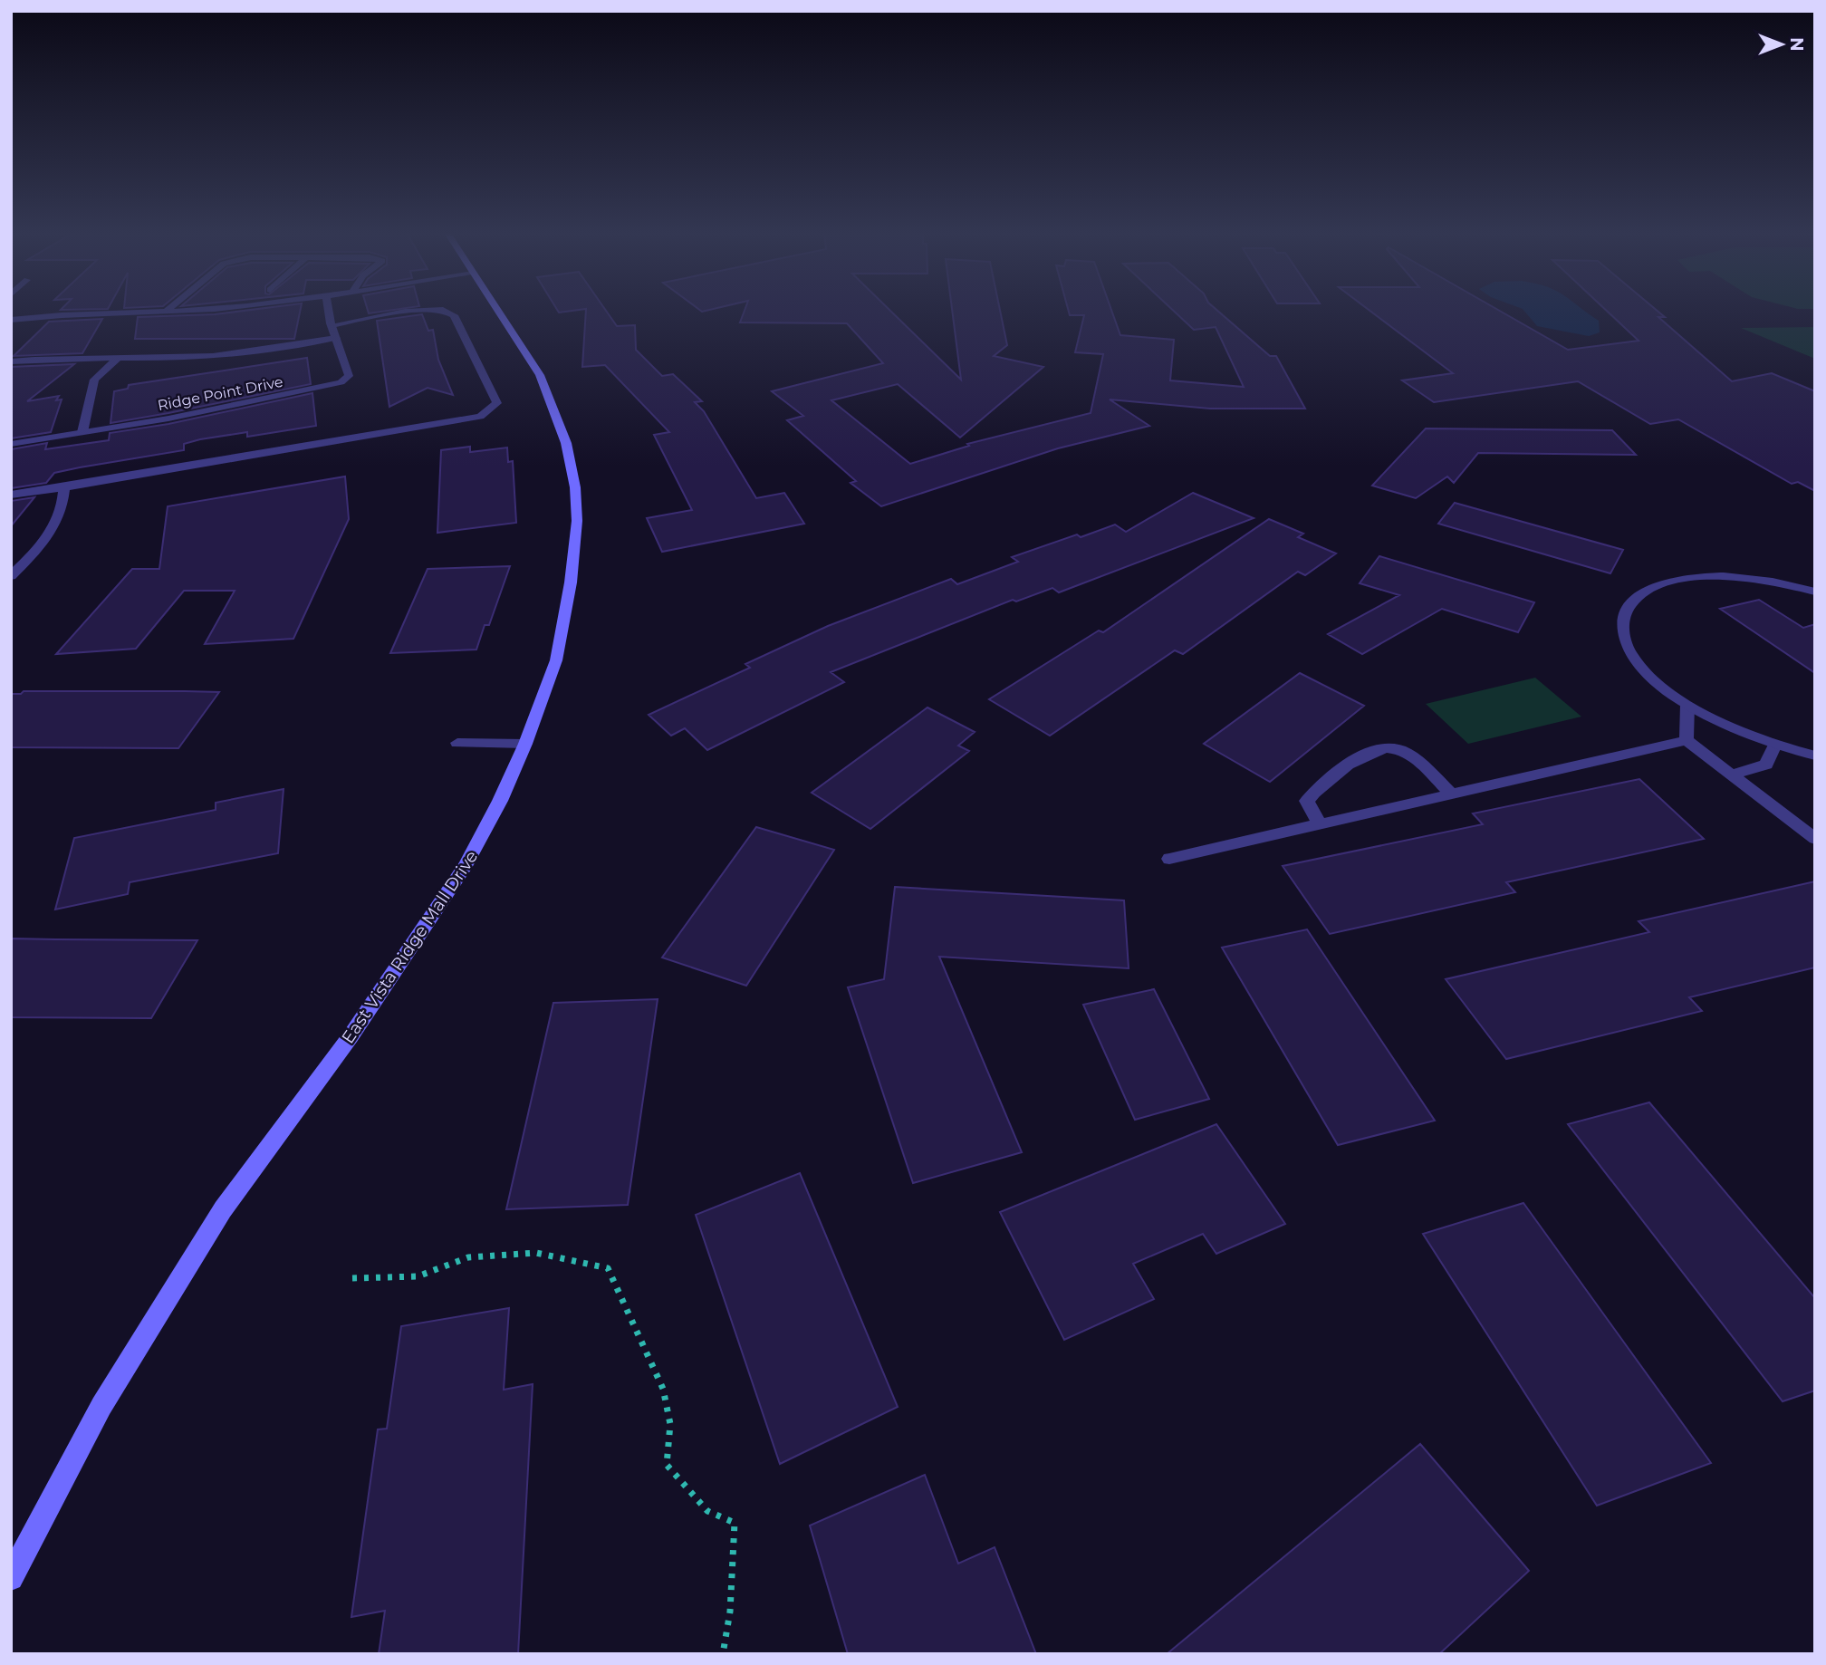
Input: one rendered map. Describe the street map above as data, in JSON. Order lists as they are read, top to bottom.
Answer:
{
  "streets": {
    "main road": ["East Vista Ridge Mall Drive"],
    "street": ["Ridge Point Drive"]
  },
  "north": "right"
}
